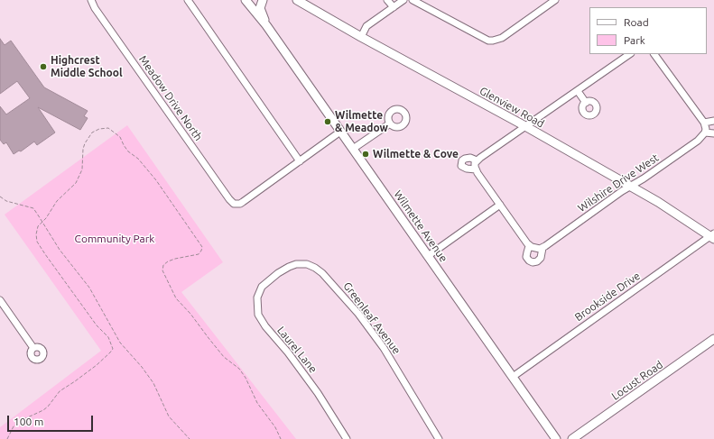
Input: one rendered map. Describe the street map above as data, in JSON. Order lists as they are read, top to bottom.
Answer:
{
  "streets": {
    "street": [
      "Meadow Drive North",
      "Glenview Road",
      "Wilshire Drive West",
      "Wilmette Avenue",
      "Brookside Drive",
      "Greenleaf Avenue",
      "Laurel Lane",
      "Locust Road"
    ]
  },
  "crossings": [
    ["Glenview Road", "Wilshire Drive West"],
    ["Glenview Road", "Brookside Drive"],
    ["Wilmette Avenue", "Brookside Drive"],
    ["Greenleaf Avenue", "Laurel Lane"]
  ],
  "parks": ["Community Park"],
  "places": ["Highcrest Middle School", "Wilmette & Meadow", "Wilmette & Cove"],
  "legend": ["Road", "Park"],
  "scale_bar": "100 m"
}
